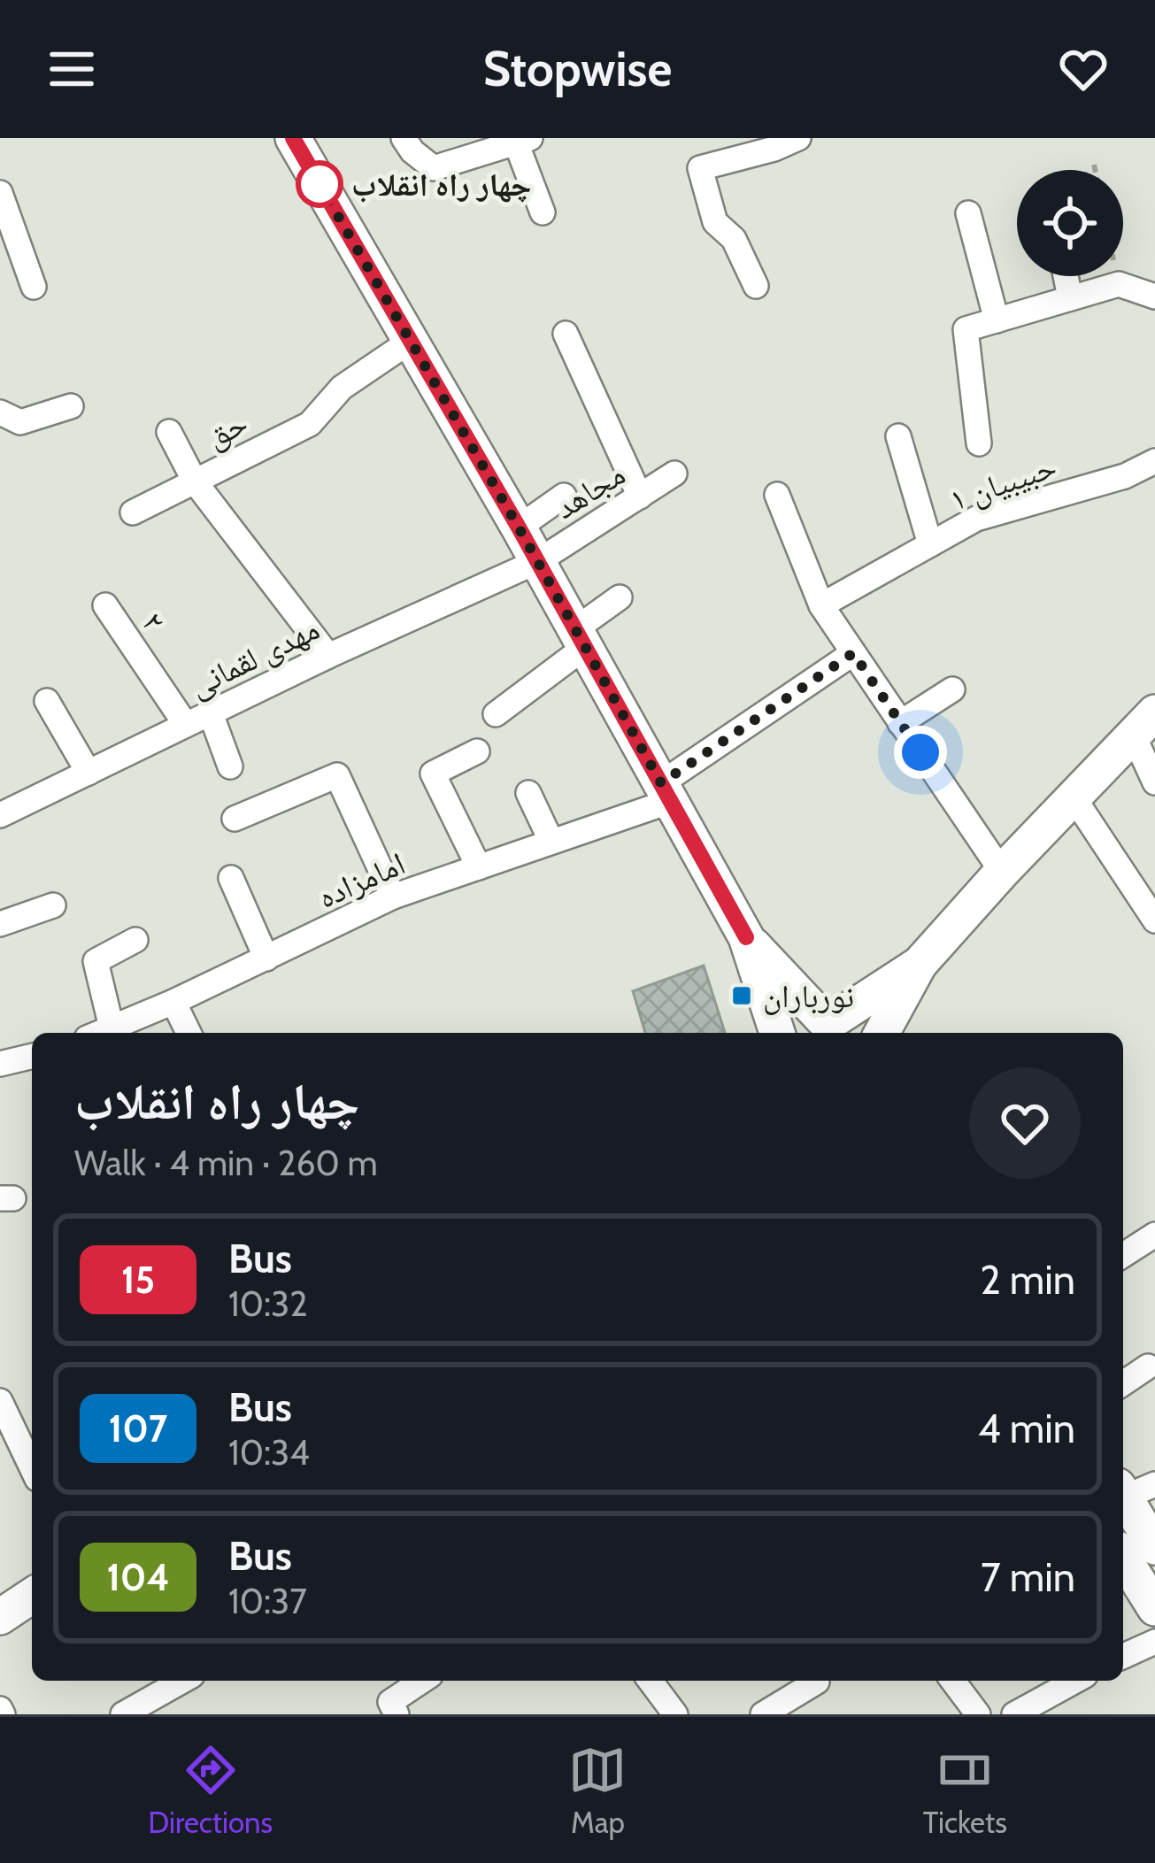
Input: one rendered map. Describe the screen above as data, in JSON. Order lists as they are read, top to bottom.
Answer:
{
  "streets": {
    "street": [
      "حق",
      "حبیبیان ۱",
      "مجاهد",
      "۲",
      "مهدی لقمانی",
      "امامزاده"
    ]
  },
  "crossings": [
    ["حق", "مهدی لقمانی"],
    ["مجاهد", "مهدی لقمانی"],
    ["۲", "مهدی لقمانی"]
  ],
  "places": {
    "other": ["چهار راه انقلاب"],
    "transit": ["نورباران"]
  },
  "lines": ["bus line 15"],
  "page": {
    "header": "Stopwise",
    "heading": ["چهار راه انقلاب", "Walk · 4 min · 260 m"],
    "list": [
      {
        "mark": "15",
        "name": "Bus",
        "note": "10:32",
        "value": "2 min"
      },
      {
        "mark": "107",
        "name": "Bus",
        "note": "10:34",
        "value": "4 min"
      },
      {
        "mark": "104",
        "name": "Bus",
        "note": "10:37",
        "value": "7 min"
      }
    ],
    "tabs": ["Directions", "Map", "Tickets"]
  }
}
